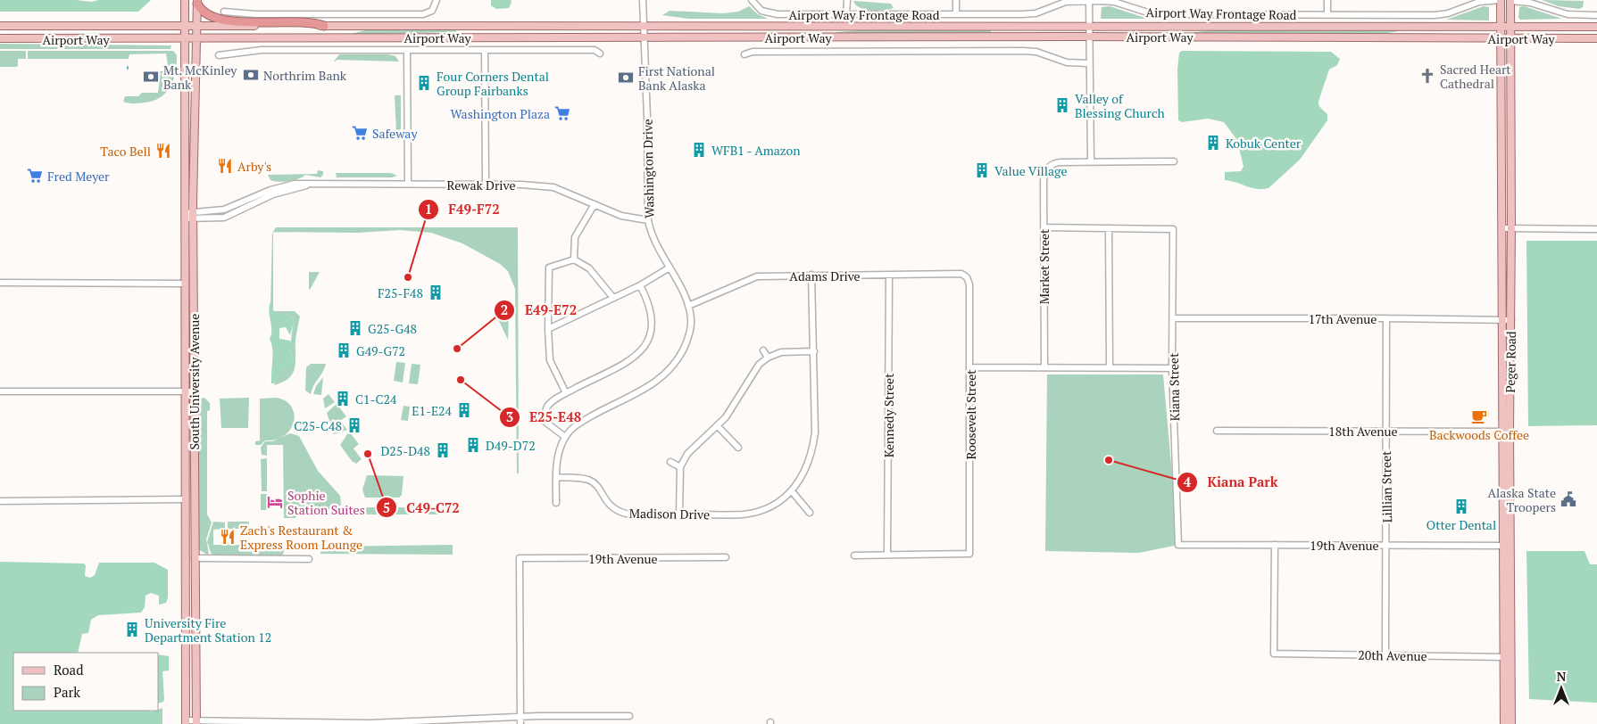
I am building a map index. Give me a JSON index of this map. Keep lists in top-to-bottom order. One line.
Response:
{"streets":{"main road":["Airport Way","Peger Road","South University Avenue"],"street":["Airport Way Frontage Road","Washington Drive","Rewak Drive","Market Street","Adams Drive","17th Avenue","Kiana Street","Roosevelt Street","Kennedy Street","18th Avenue","Lillian Street","Madison Drive","19th Avenue","20th Avenue"]},"crossings":[["Airport Way Frontage Road","Peger Road"],["Airport Way","Washington Drive"],["Airport Way","Peger Road"],["Airport Way","South University Avenue"],["Washington Drive","Rewak Drive"],["Washington Drive","Adams Drive"],["Rewak Drive","South University Avenue"],["Adams Drive","Roosevelt Street"],["Adams Drive","Kennedy Street"],["Adams Drive","Madison Drive"],["17th Avenue","Peger Road"],["17th Avenue","Kiana Street"],["17th Avenue","Lillian Street"],["Peger Road","18th Avenue"],["Peger Road","19th Avenue"],["Peger Road","20th Avenue"],["Kiana Street","19th Avenue"],["Roosevelt Street","Kennedy Street"],["18th Avenue","Lillian Street"],["Lillian Street","19th Avenue"],["Lillian Street","20th Avenue"],["19th Avenue","20th Avenue"]],"places":{"bank":["Northrim Bank","Mt. McKinley Bank","First National Bank Alaska"],"church":["Sacred Heart Cathedral"],"building":["Four Corners Dental Group Fairbanks","Valley of Blessing Church","Kobuk Center","WFB1 - Amazon","Value Village","F25-F48","G25-G48","G49-G72","C1-C24","E1-E24","C25-C48","D49-D72","D25-D48","Otter Dental","University Fire Department Station 12"],"supermarket":["Washington Plaza","Safeway","Fred Meyer"],"restaurant":["Taco Bell","Arby's","Zach's Restaurant & Express Room Lounge"],"other":["F49-F72","E49-E72","E25-E48","C49-C72","Kiana Park"],"cafe":["Backwoods Coffee"],"public building":["Alaska State Troopers"],"hotel":["Sophie Station Suites"]},"legend":["Road","Park"],"north":"top"}
